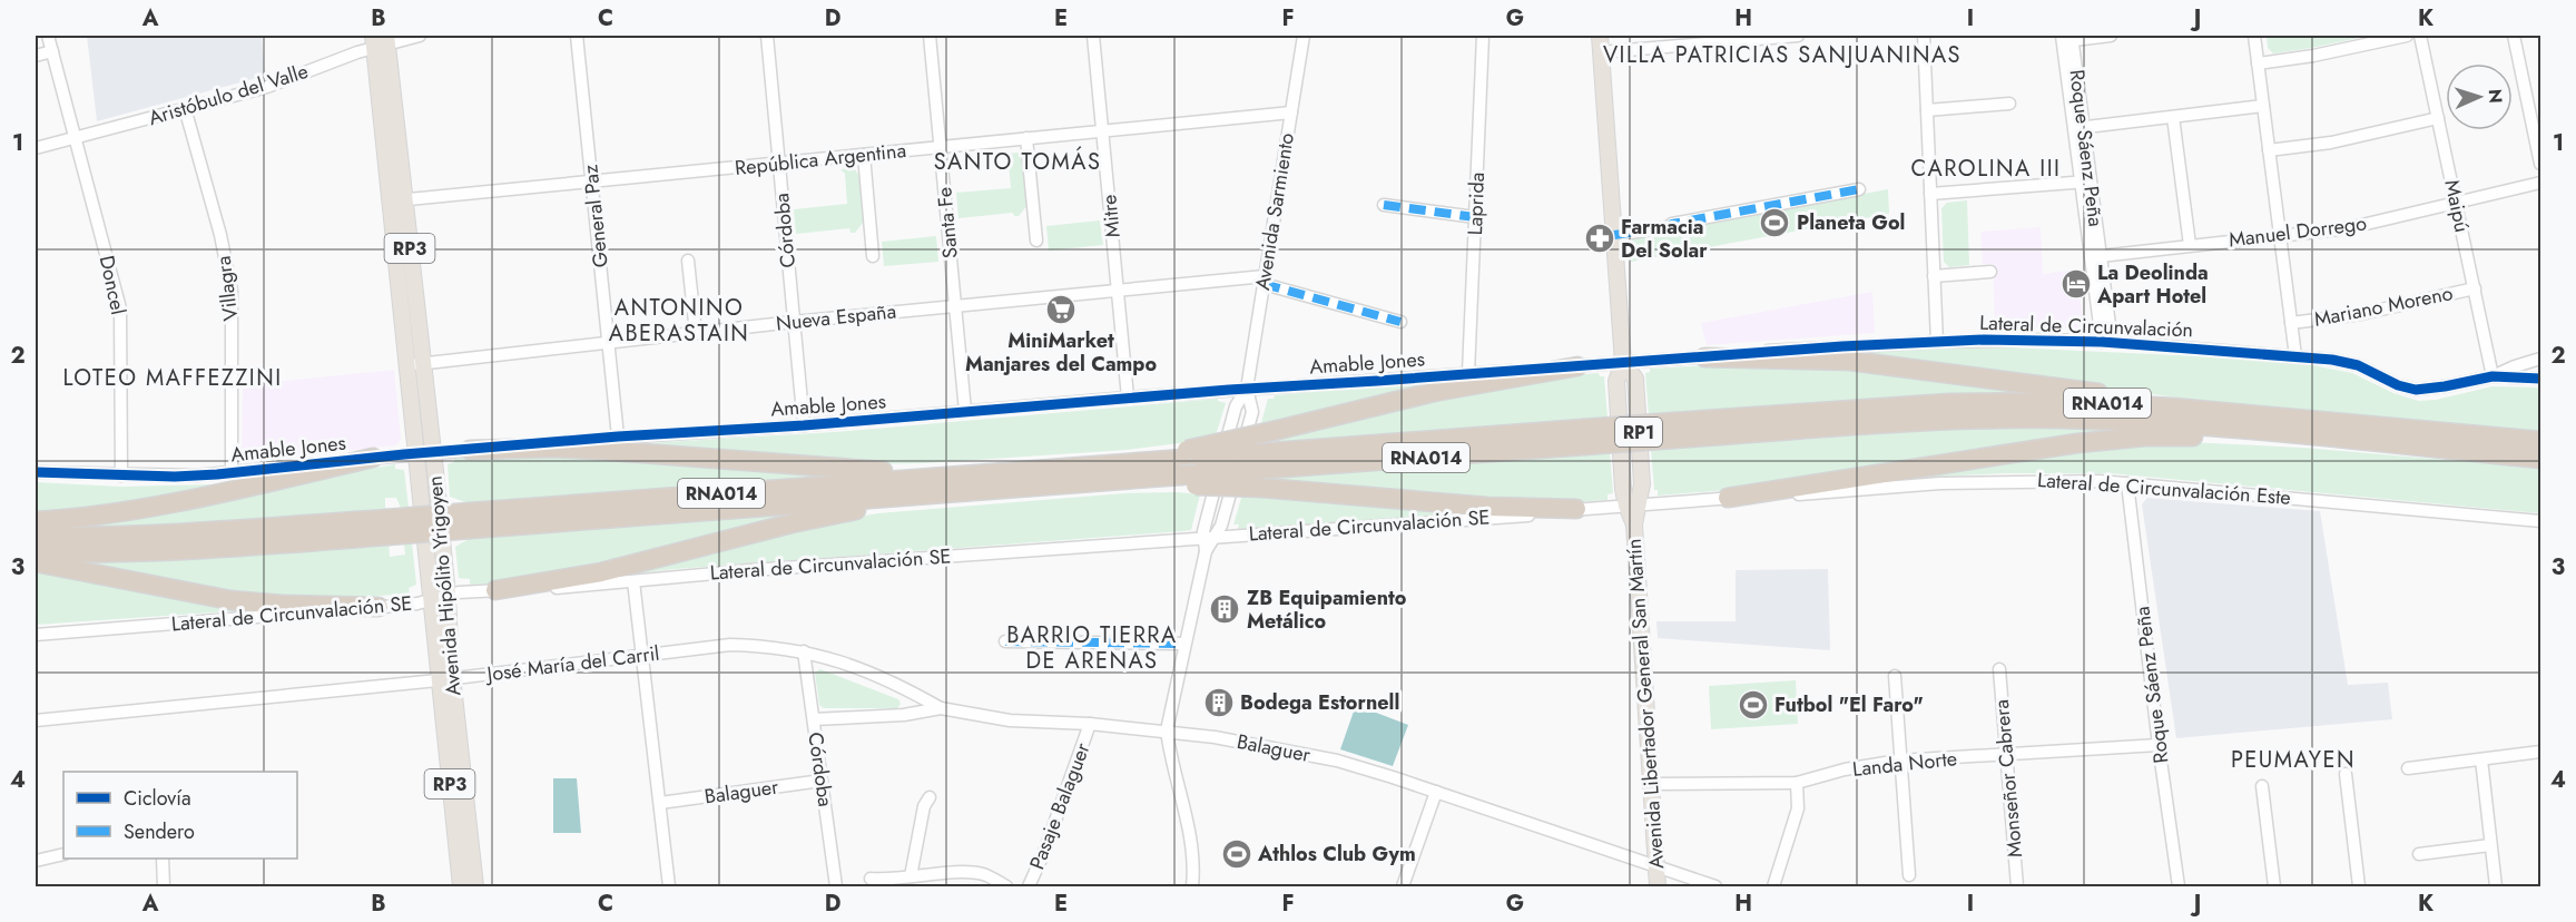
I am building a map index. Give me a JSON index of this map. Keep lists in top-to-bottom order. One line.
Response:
{"streets":{"highway":["RNA014"],"main road":["RP3","RP1","Avenida Hipólito Yrigoyen","Avenida Libertador General San Martín"],"street":["Aristóbulo del Valle","Roque Sáenz Peña","República Argentina","Laprida","Maipú","Avenida Sarmiento","General Paz","Mitre","Santa Fe","Córdoba","Manuel Dorrego","Doncel","Villagra","Mariano Moreno","Nueva España","Lateral de Circunvalación","Amable Jones","Lateral de Circunvalación Este","Lateral de Circunvalación SE","José María del Carril","Balaguer","Landa Norte","Monseñor Cabrera","Pasaje Balaguer"]},"crossings":[["Aristóbulo del Valle","Doncel"],["Aristóbulo del Valle","Villagra"],["Aristóbulo del Valle","Avenida Hipólito Yrigoyen"],["Roque Sáenz Peña","Manuel Dorrego"],["Roque Sáenz Peña","Lateral de Circunvalación"],["Roque Sáenz Peña","Lateral de Circunvalación Este"],["Roque Sáenz Peña","Landa Norte"],["República Argentina","Avenida Sarmiento"],["República Argentina","General Paz"],["República Argentina","Mitre"],["República Argentina","Santa Fe"],["República Argentina","Córdoba"],["República Argentina","Avenida Hipólito Yrigoyen"],["Laprida","Amable Jones"],["Maipú","Manuel Dorrego"],["Maipú","Mariano Moreno"],["Maipú","Lateral de Circunvalación"],["Avenida Sarmiento","Nueva España"],["Avenida Sarmiento","Amable Jones"],["Avenida Sarmiento","Lateral de Circunvalación SE"],["Avenida Sarmiento","Balaguer"],["General Paz","Nueva España"],["General Paz","Amable Jones"],["Mitre","Nueva España"],["Mitre","Amable Jones"],["Santa Fe","Nueva España"],["Santa Fe","Amable Jones"],["Córdoba","Nueva España"],["Córdoba","Amable Jones"],["Córdoba","José María del Carril"],["Córdoba","Balaguer"],["Doncel","Amable Jones"],["Villagra","Amable Jones"],["Nueva España","Avenida Hipólito Yrigoyen"],["Lateral de Circunvalación","Amable Jones"],["Lateral de Circunvalación","Avenida Libertador General San Martín"],["Amable Jones","Avenida Hipólito Yrigoyen"],["Amable Jones","Avenida Libertador General San Martín"],["Lateral de Circunvalación Este","Lateral de Circunvalación SE"],["Lateral de Circunvalación Este","Avenida Libertador General San Martín"],["Lateral de Circunvalación SE","Avenida Hipólito Yrigoyen"],["Lateral de Circunvalación SE","Avenida Libertador General San Martín"],["Avenida Hipólito Yrigoyen","José María del Carril"],["José María del Carril","Balaguer"],["Avenida Libertador General San Martín","Balaguer"],["Avenida Libertador General San Martín","Landa Norte"],["Balaguer","Pasaje Balaguer"],["Landa Norte","Monseñor Cabrera"]],"districts":["VILLA PATRICIAS SANJUANINAS","SANTO TOMÁS","CAROLINA III","ANTONINO ABERASTAIN","LOTEO MAFFEZZINI","BARRIO TIERRA DE ARENAS","PEUMAYEN"],"places":{"sports":["Planeta Gol","Futbol \"El Faro\"","Athlos Club Gym"],"pharmacy":["Farmacia Del Solar"],"hotel":["La Deolinda Apart Hotel"],"supermarket":["MiniMarket Manjares del Campo"],"building":["ZB Equipamiento Metálico","Bodega Estornell"]},"legend":["Ciclovía","Sendero"],"north":"right","grid":{"columns":["A","B","C","D","E","F","G","H","I","J","K"],"rows":["1","2","3","4"]}}
